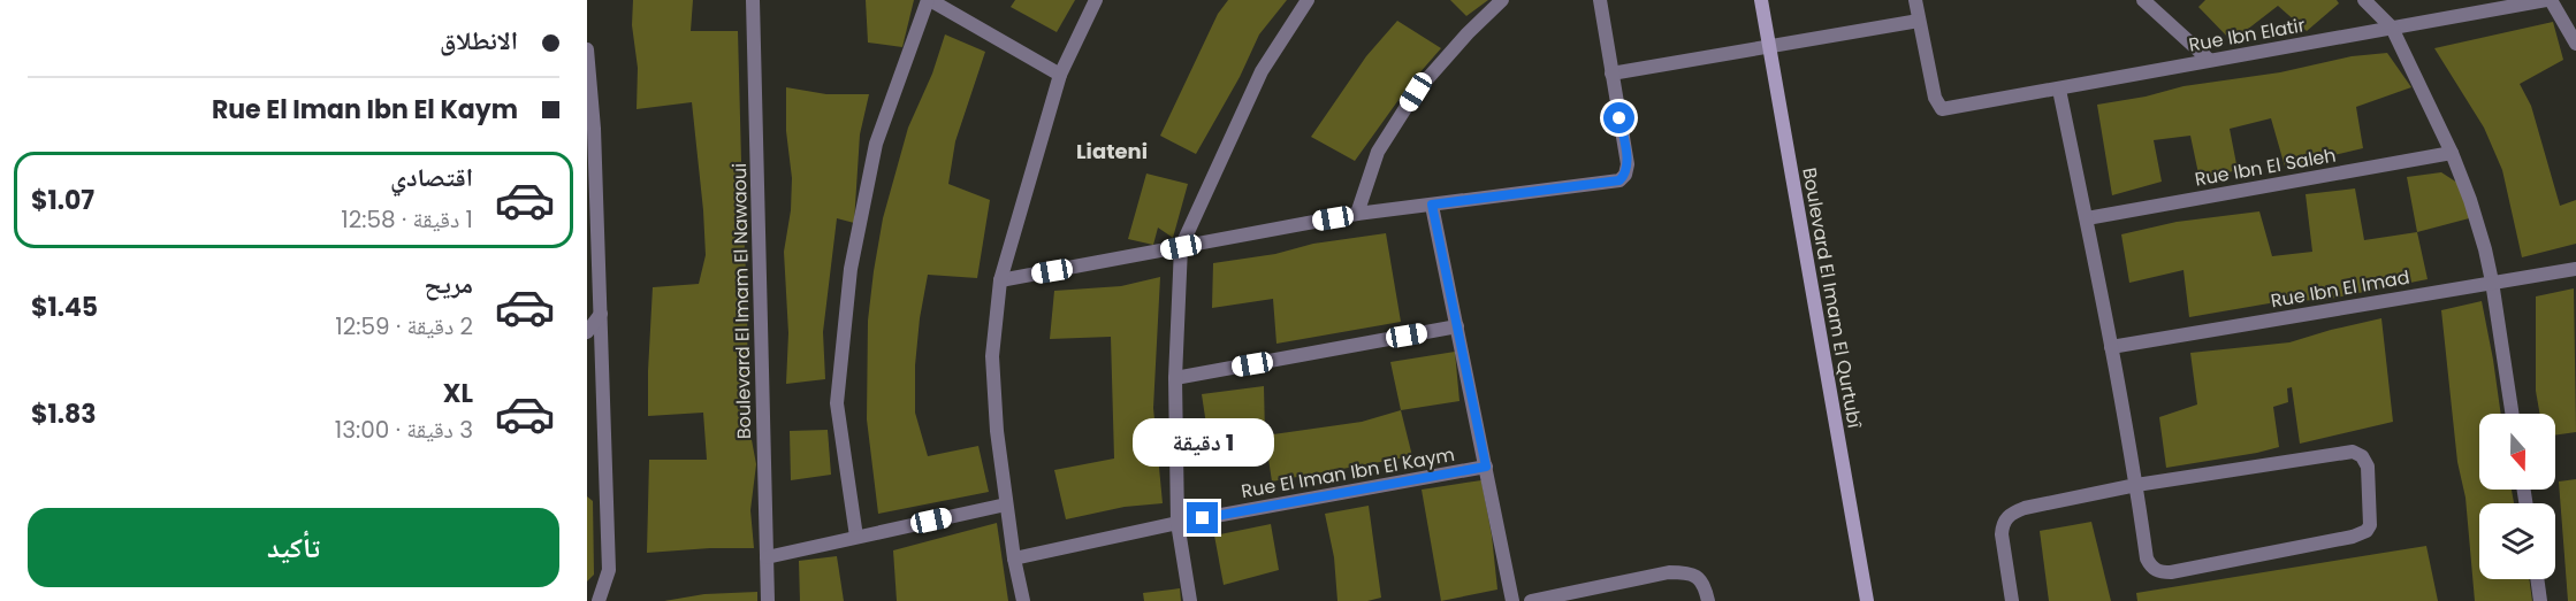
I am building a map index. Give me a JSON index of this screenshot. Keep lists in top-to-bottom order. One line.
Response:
{"streets":{"street":["Rue Ibn Elatir","Rue Ibn El Saleh","Rue Ibn El Imad","Boulevard El Imam El Qurtubî","Boulevard El Imam El Nawaoui","Rue El Iman Ibn El Kaym"]},"districts":["Liateni"],"north":"bottom","page":{"banner":["الانطلاق","Rue El Iman Ibn El Kaym"],"list":[{"name":"اقتصادي","note":"1 دقيقة · 12:58","value":"$1.07"},{"name":"مريح","note":"2 دقيقة · 12:59","value":"$1.45"},{"name":"XL","note":"3 دقيقة · 13:00","value":"$1.83"}],"bubble":"1 دقيقة","buttons":"تأكيد"}}
